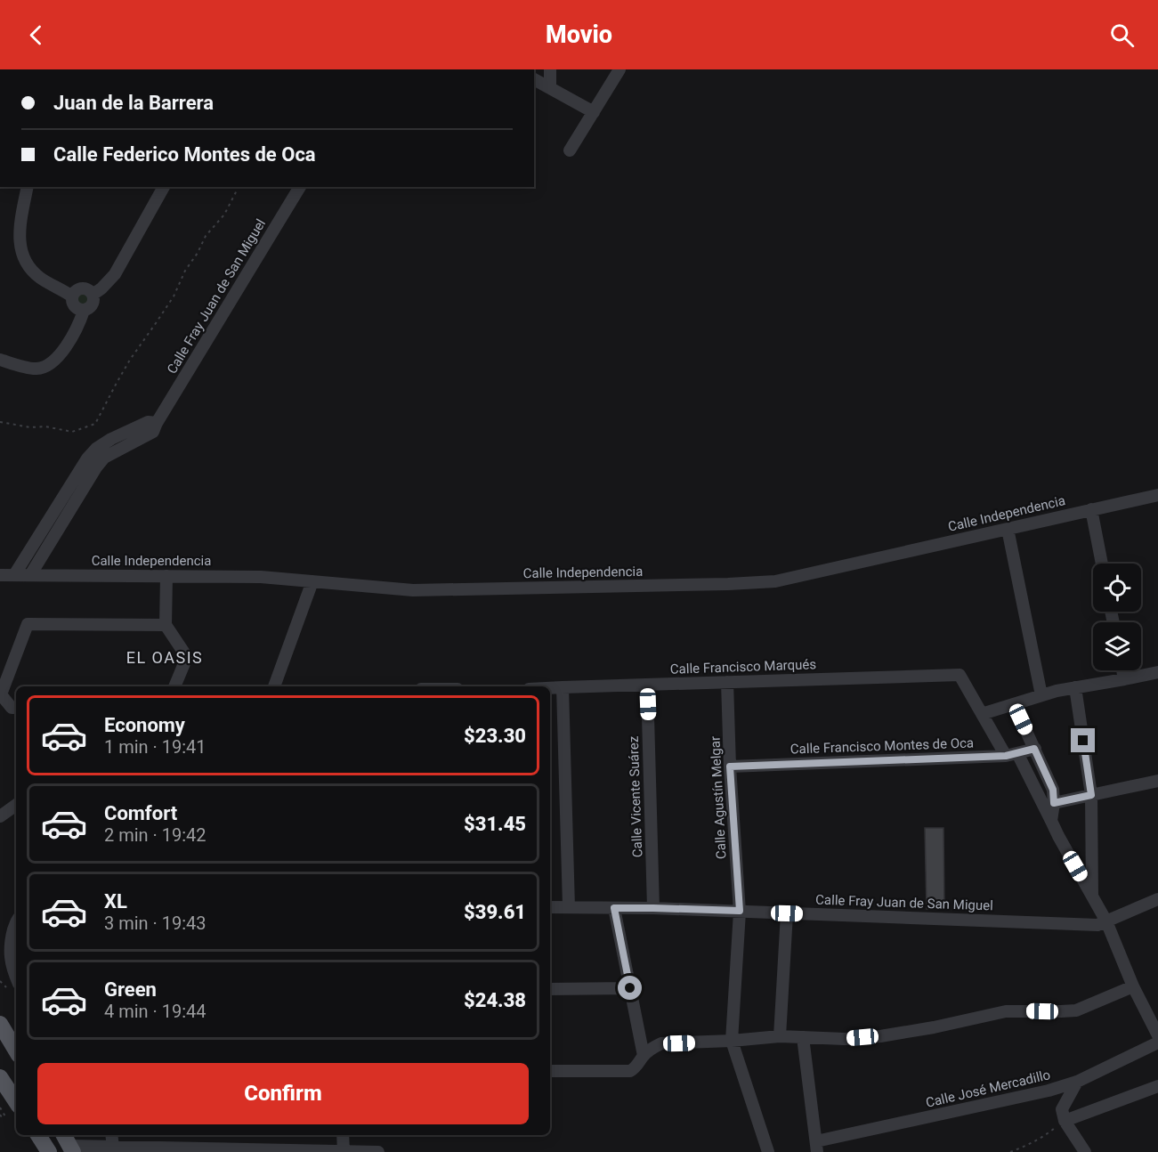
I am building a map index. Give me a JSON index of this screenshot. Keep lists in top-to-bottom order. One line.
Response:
{"streets":{"street":["Calle Fray Juan de San Miguel","Calle Independencia","Calle Francisco Marqués","Calle Francisco Montes de Oca","Calle Vicente Suárez","Calle Agustín Melgar","Calle José Mercadillo"]},"crossings":[["Calle Fray Juan de San Miguel","Calle Independencia"],["Calle Fray Juan de San Miguel","Calle Vicente Suárez"],["Calle Fray Juan de San Miguel","Calle Agustín Melgar"],["Calle Francisco Marqués","Calle Vicente Suárez"],["Calle Francisco Marqués","Calle Agustín Melgar"],["Calle Francisco Montes de Oca","Calle Agustín Melgar"]],"districts":["EL OASIS"],"page":{"header":"Movio","banner":["Juan de la Barrera","Calle Federico Montes de Oca"],"list":[{"name":"Economy","note":"1 min · 19:41","value":"$23.30"},{"name":"Comfort","note":"2 min · 19:42","value":"$31.45"},{"name":"XL","note":"3 min · 19:43","value":"$39.61"},{"name":"Green","note":"4 min · 19:44","value":"$24.38"}],"buttons":"Confirm"}}
